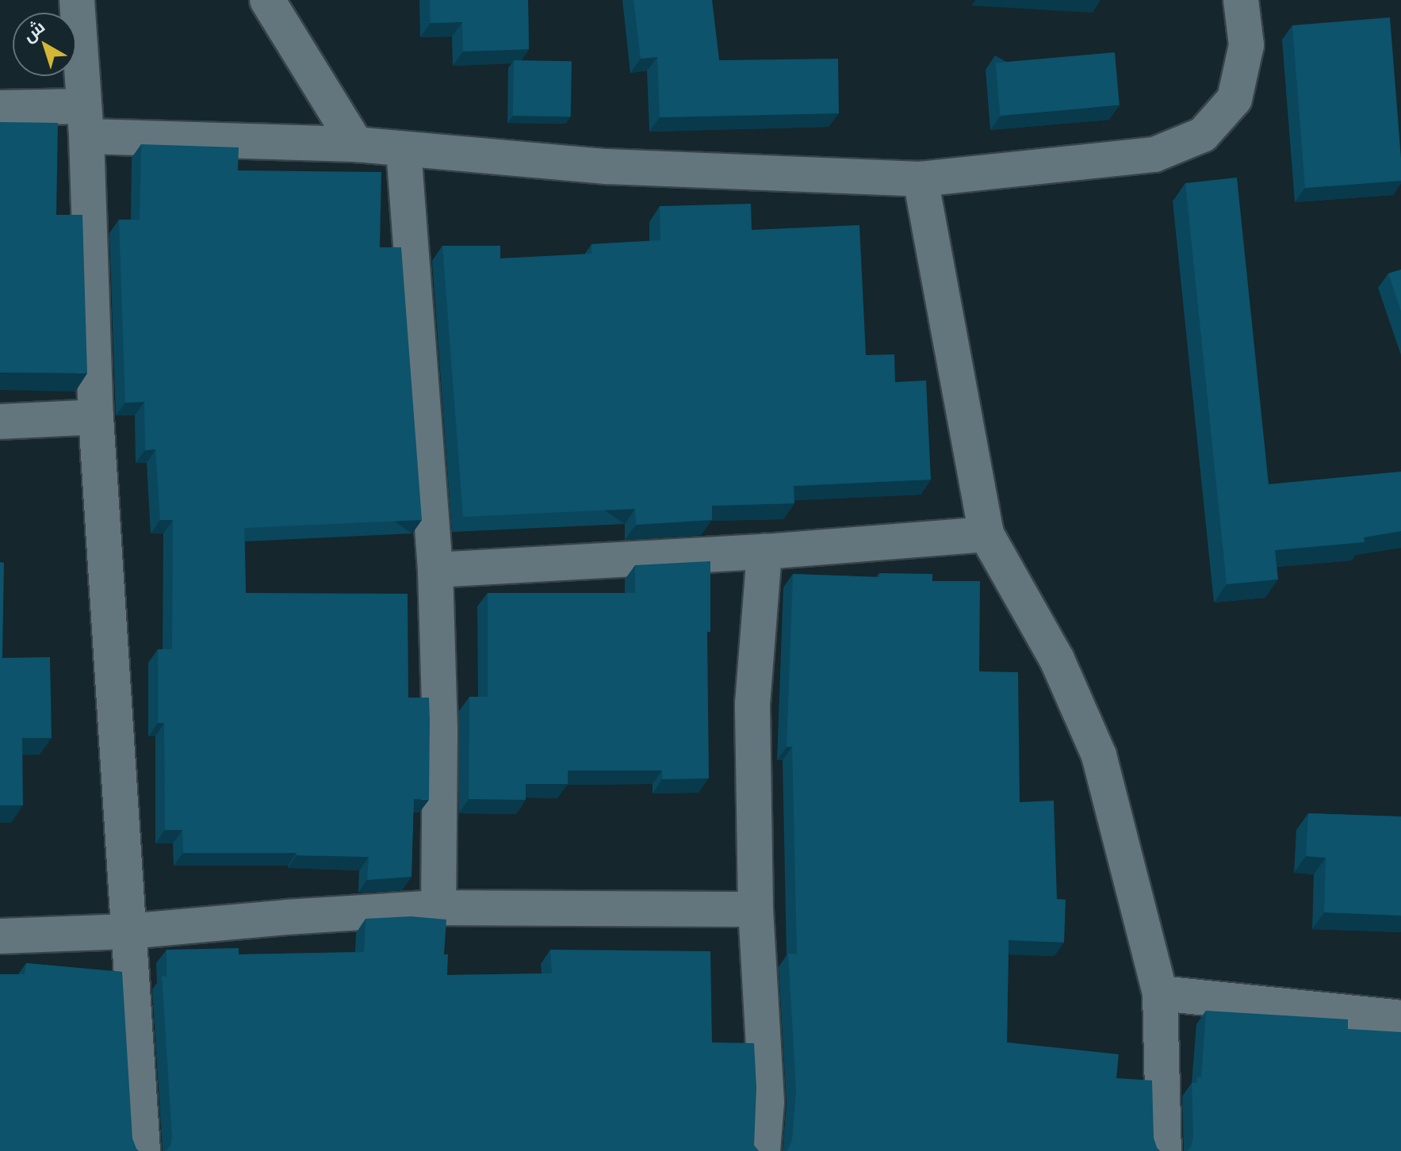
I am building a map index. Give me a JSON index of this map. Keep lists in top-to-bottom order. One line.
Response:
{"north":"top left"}
